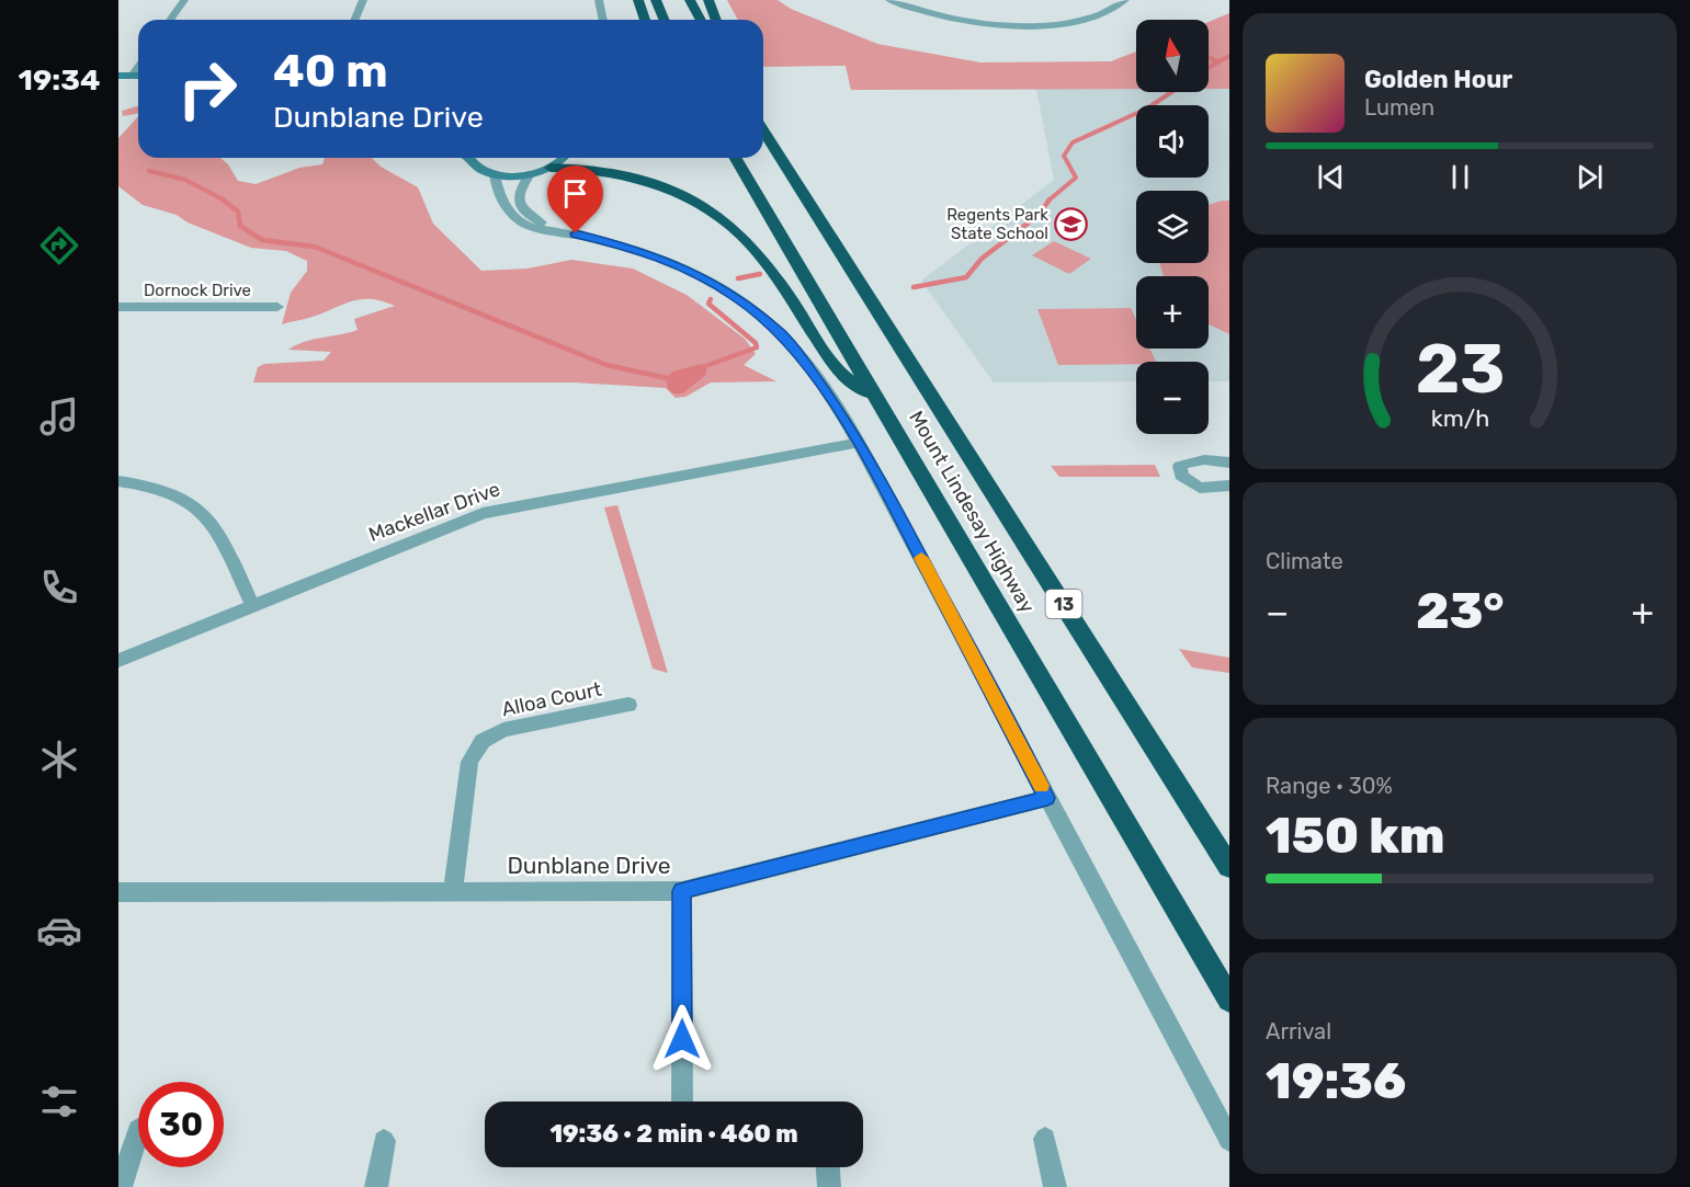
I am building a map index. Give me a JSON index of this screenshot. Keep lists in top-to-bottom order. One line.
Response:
{"streets":{"highway":["Mount Lindesay Highway","13"],"street":["Dornock Drive","Mackellar Drive","Alloa Court","Dunblane Drive"]},"crossings":[["Alloa Court","Dunblane Drive"]],"places":{"school or university":["Regents Park State School"]},"north":"top","page":{"tabs":"19:34","map_buttons":["+","−"],"turn":["40 m","Dunblane Drive"],"song":["Golden Hour","Lumen"],"tile":["Climate",["Range · 30%","150 km"],["Arrival","19:36"]],"heat":["−","23°","+"],"limit":"30","trip":"19:36 · 2 min · 460 m","gauge":["23","km/h"]}}
